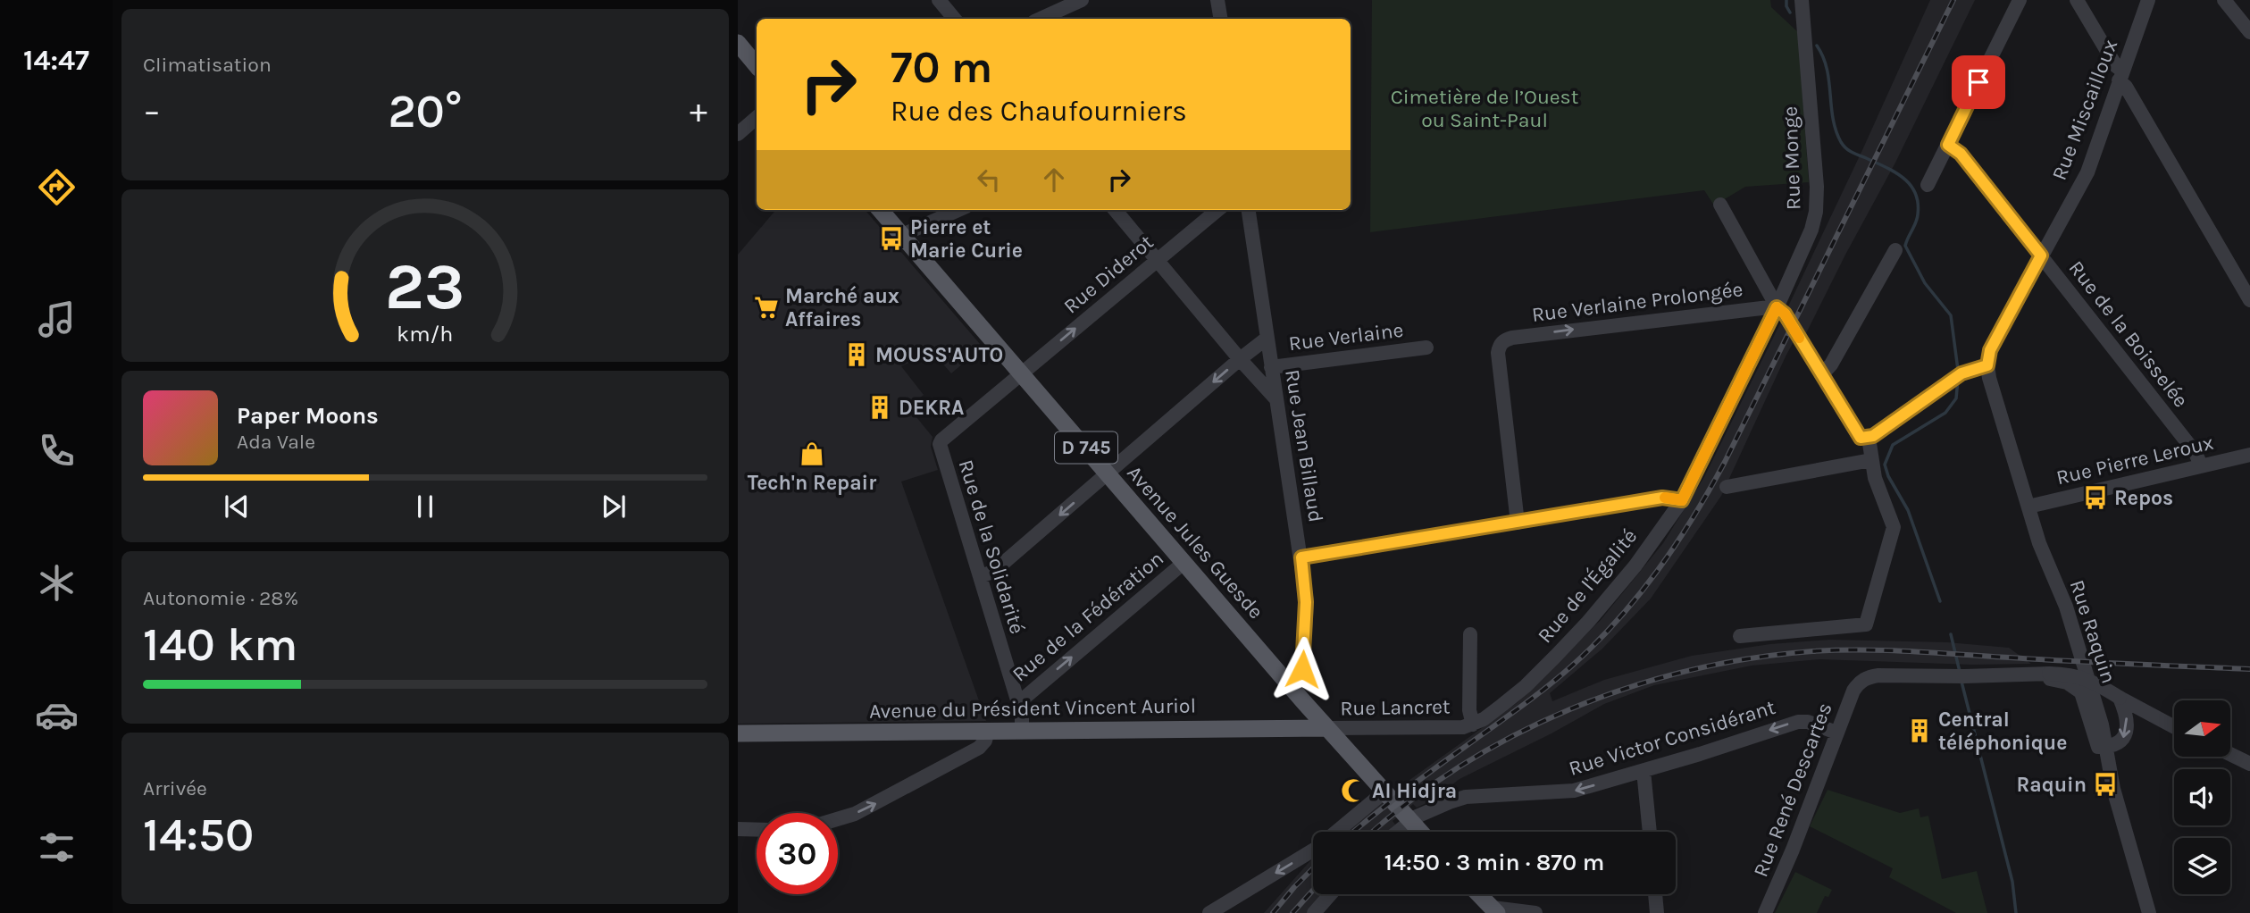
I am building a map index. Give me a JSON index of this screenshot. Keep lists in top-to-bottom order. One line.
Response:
{"streets":{"main road":["D 745","Avenue Jules Guesde","Avenue du Président Vincent Auriol"],"street":["Rue Miscailloux","Rue Monge","Rue Diderot","Rue Verlaine Prolongée","Rue de la Boisselée","Rue Verlaine","Rue Jean Billaud","Rue Pierre Leroux","Rue de la Solidarité","Rue de l'Égalité","Rue de la Fédération","Rue Raquin","Rue Lancret","Rue Victor Considérant","Rue René Descartes"]},"crossings":[["Rue Miscailloux","Rue de la Boisselée"],["Rue Miscailloux","Rue Raquin"],["Rue Monge","Rue Verlaine Prolongée"],["Rue Monge","Rue de l'Égalité"],["Rue Diderot","Avenue Jules Guesde"],["Rue Diderot","Rue de la Solidarité"],["Rue Verlaine Prolongée","Rue de l'Égalité"],["Rue de la Boisselée","Rue Pierre Leroux"],["Rue Verlaine","Rue Jean Billaud"],["Rue Jean Billaud","Avenue Jules Guesde"],["Rue Pierre Leroux","Rue Raquin"],["Avenue Jules Guesde","Rue de la Solidarité"],["Avenue Jules Guesde","Rue de la Fédération"],["Avenue Jules Guesde","Rue Lancret"],["Avenue Jules Guesde","Avenue du Président Vincent Auriol"],["Avenue Jules Guesde","Rue Victor Considérant"],["Rue de la Solidarité","Rue de la Fédération"],["Rue de la Solidarité","Avenue du Président Vincent Auriol"],["Rue de l'Égalité","Rue Lancret"],["Rue Lancret","Avenue du Président Vincent Auriol"],["Rue Victor Considérant","Rue René Descartes"]],"one_way":["Rue Diderot","Rue Victor Considérant"],"parks":["Cimetière de l’Ouest ou Saint-Paul"],"places":{"bus stop":["Pierre et Marie Curie","Repos","Raquin"],"supermarket":["Marché aux Affaires"],"building":["MOUSS'AUTO","DEKRA","Central téléphonique"],"shop":["Tech'n Repair"],"mosque":["Al Hidjra"]},"north":"right","page":{"tabs":"14:47","tile":["Climatisation",["Autonomie · 28%","140 km"],["Arrivée","14:50"]],"turn":["70 m","Rue des Chaufourniers"],"heat":["−","20°","+"],"song":["Paper Moons","Ada Vale"],"limit":"30","trip":"14:50 · 3 min · 870 m","gauge":["23","km/h"]}}
